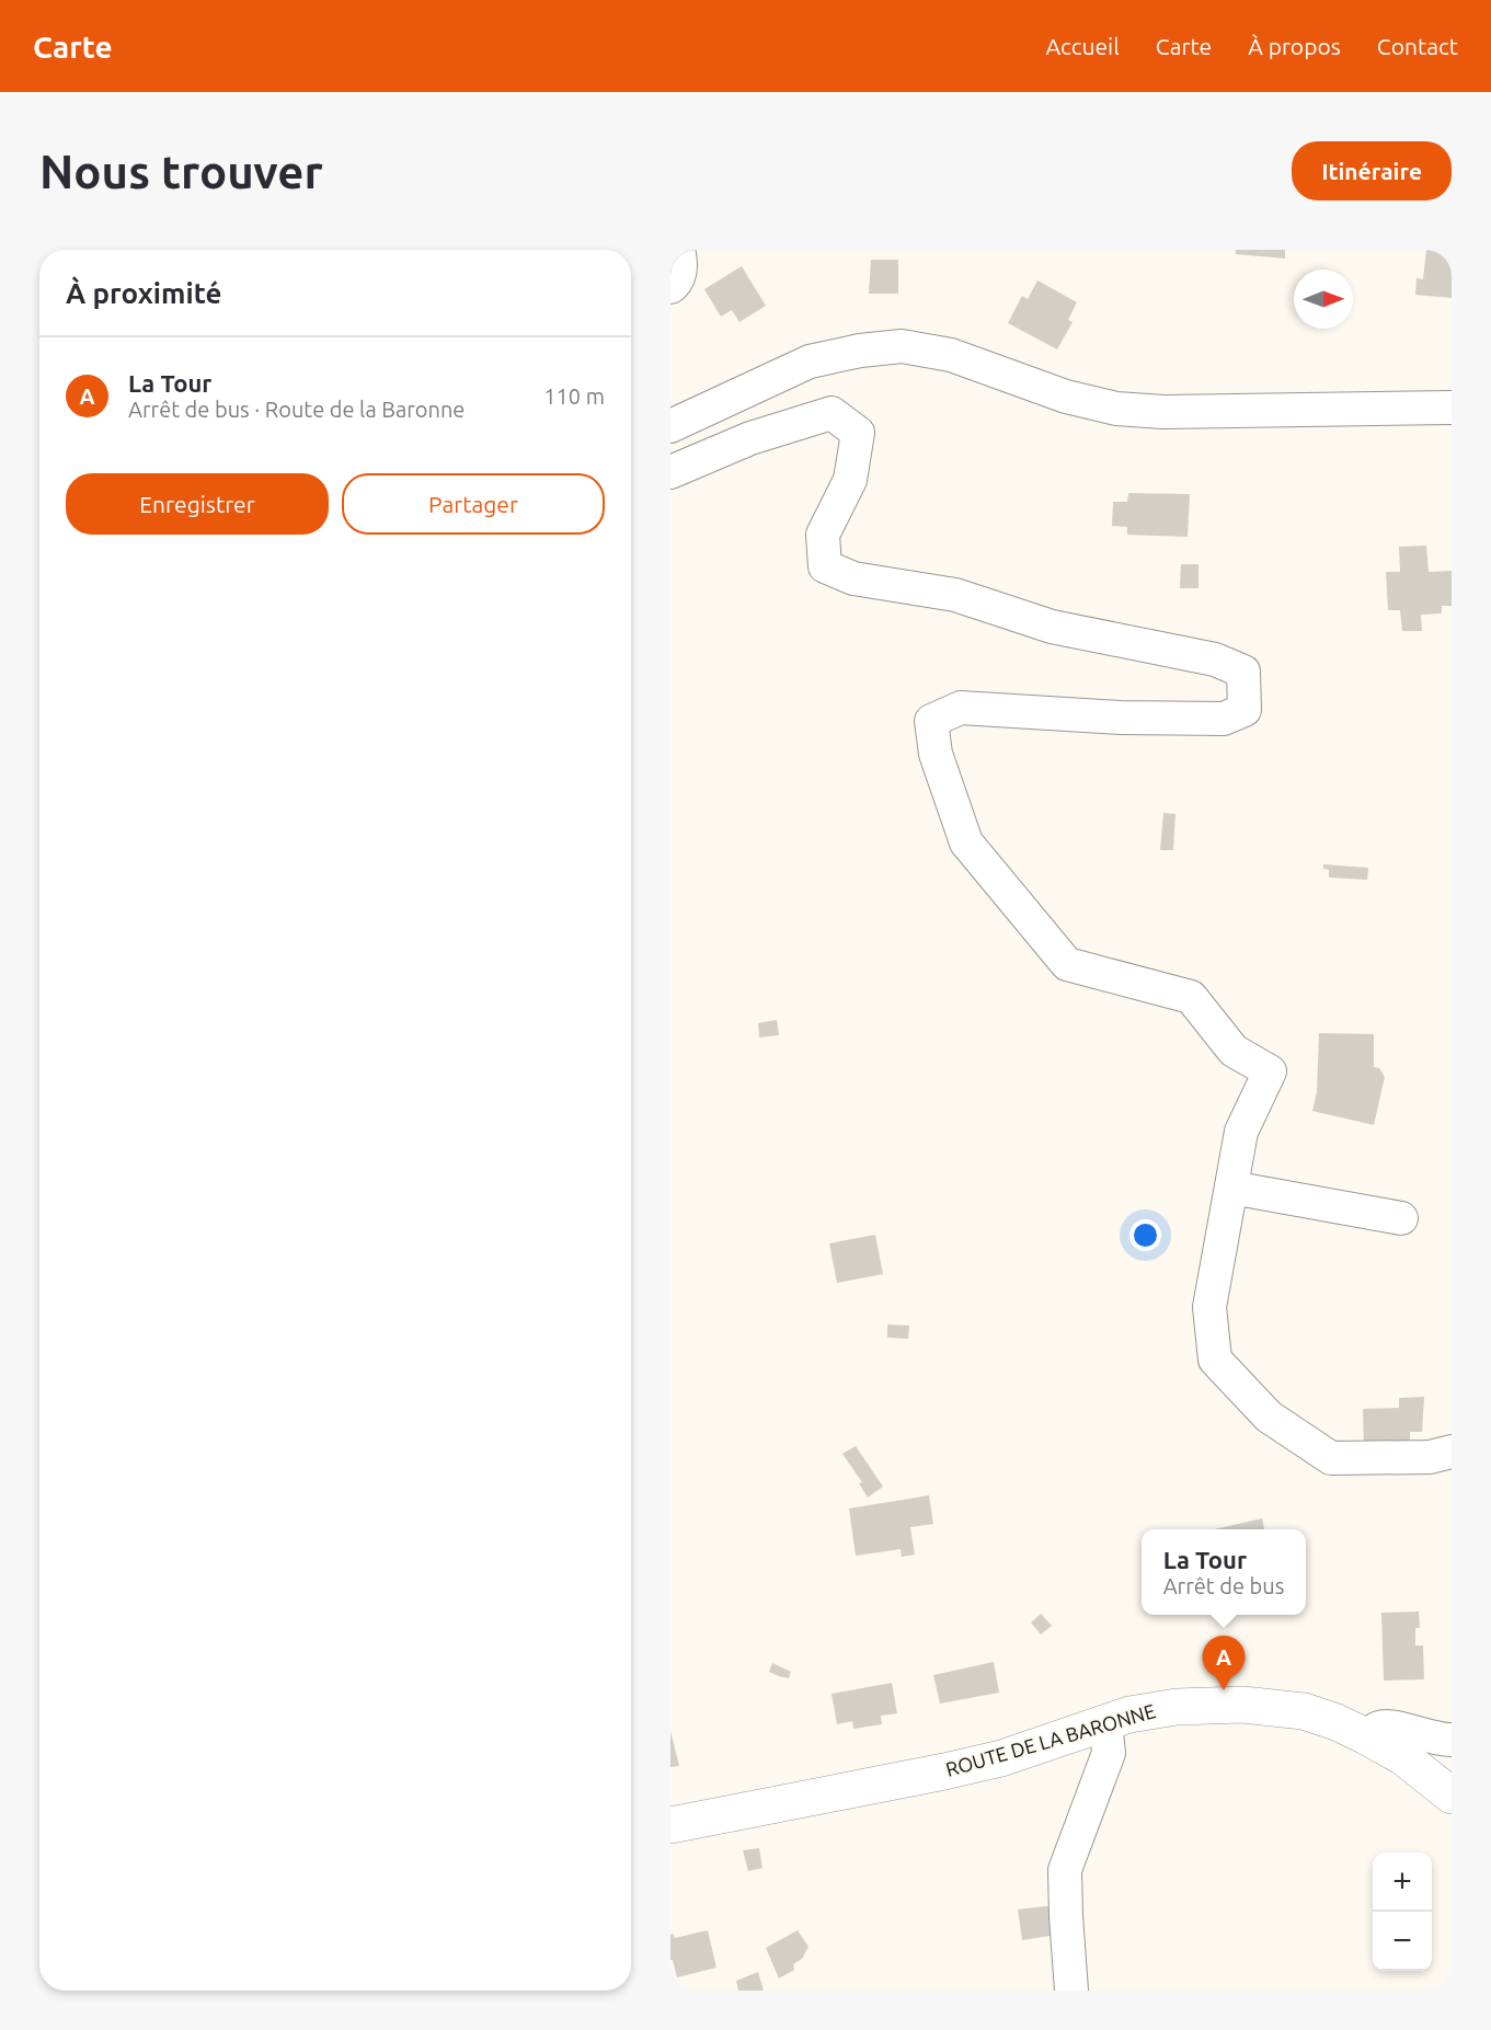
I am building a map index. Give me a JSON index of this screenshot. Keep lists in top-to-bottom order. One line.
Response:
{"streets":{"main road":["ROUTE DE LA BARONNE"]},"north":"right","page":{"header":"Carte","nav":["Accueil","Carte","À propos","Contact"],"buttons":["Itinéraire",["Enregistrer","Partager"]],"title":"Nous trouver","heading":"À proximité","list":[{"mark":"A","name":"La Tour","note":"Arrêt de bus · Route de la Baronne","value":"110 m"}],"popup":["La Tour","Arrêt de bus"],"pins":"A","map_buttons":["+","−"]}}
